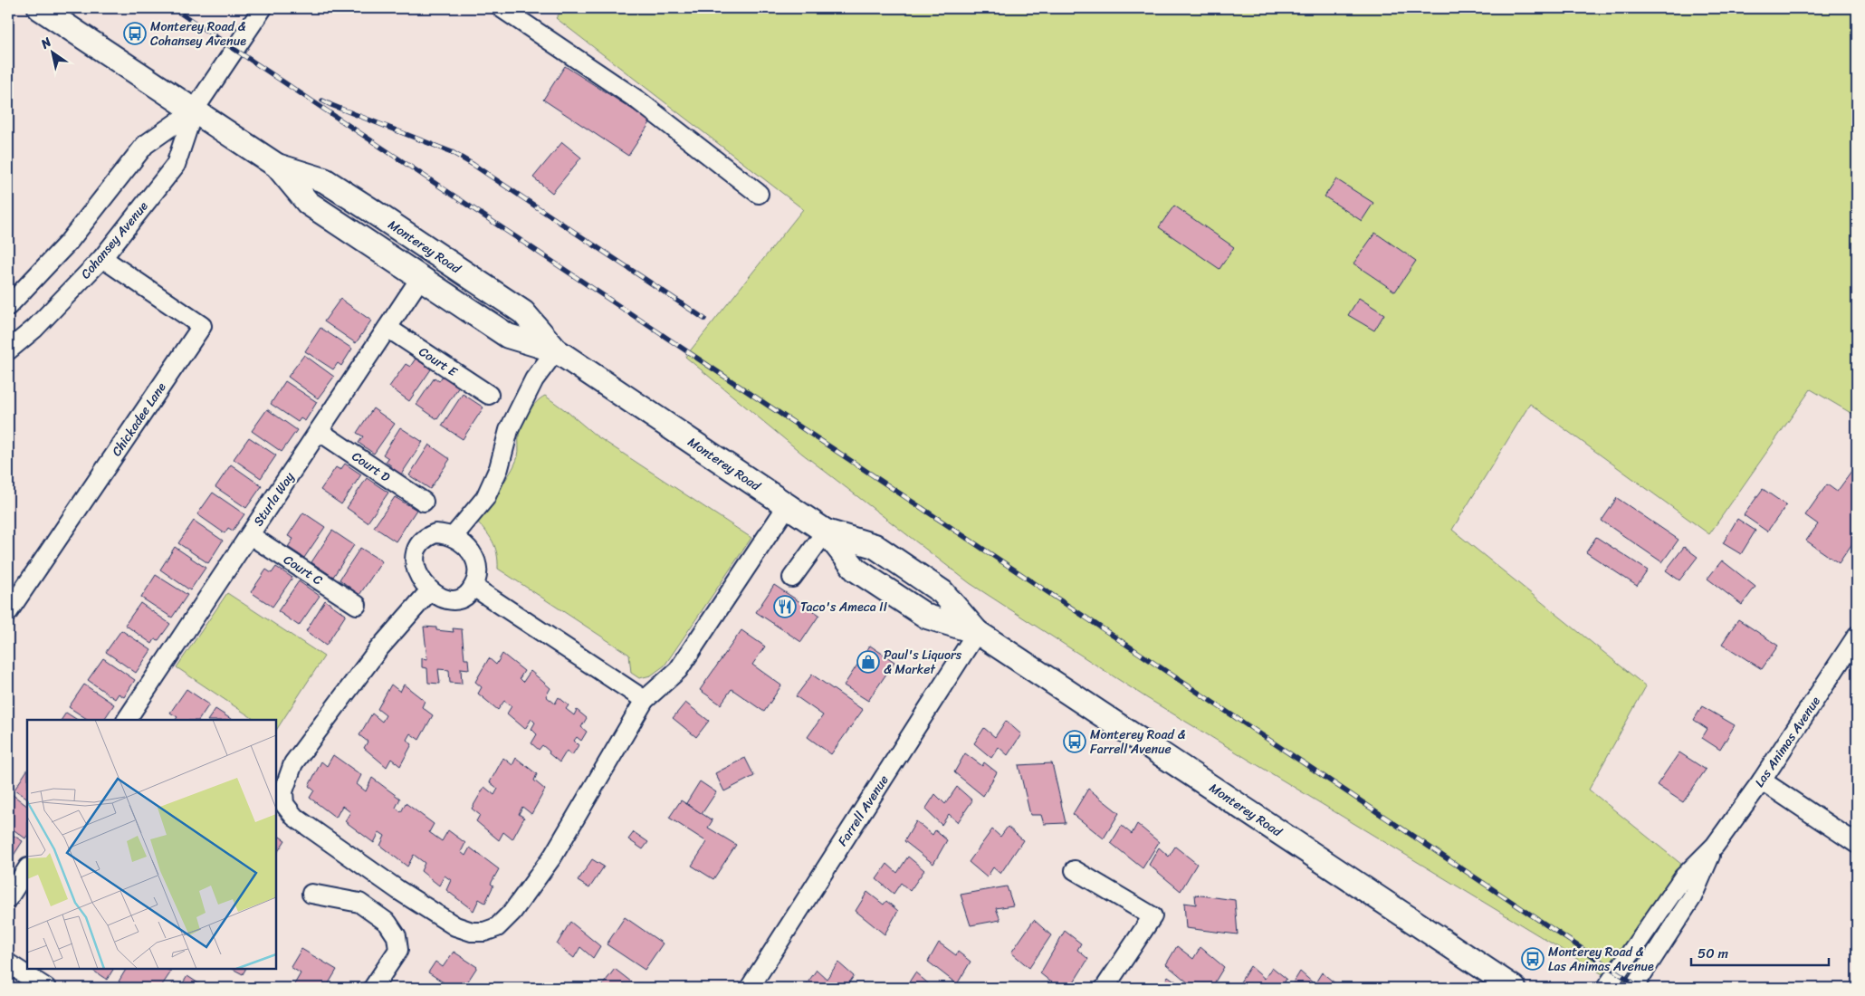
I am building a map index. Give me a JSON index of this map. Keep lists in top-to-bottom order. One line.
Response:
{"streets":{"main road":["Monterey Road"],"street":["Cohansey Avenue","Court E","Chickadee Lane","Court D","Sturla Way","Court C","Las Animas Avenue","Farrell Avenue"]},"crossings":[["Cohansey Avenue","Monterey Road"],["Cohansey Avenue","Chickadee Lane"],["Monterey Road","Sturla Way"],["Monterey Road","Farrell Avenue"],["Court E","Sturla Way"],["Court D","Sturla Way"],["Sturla Way","Court C"]],"places":{"bus stop":["Monterey Road & Cohansey Avenue","Monterey Road & Farrell Avenue","Monterey Road & Las Animas Avenue"],"restaurant":["Taco's Ameca II"],"shop":["Paul's Liquors & Market"]},"scale_bar":"50 m","north":"top left"}
